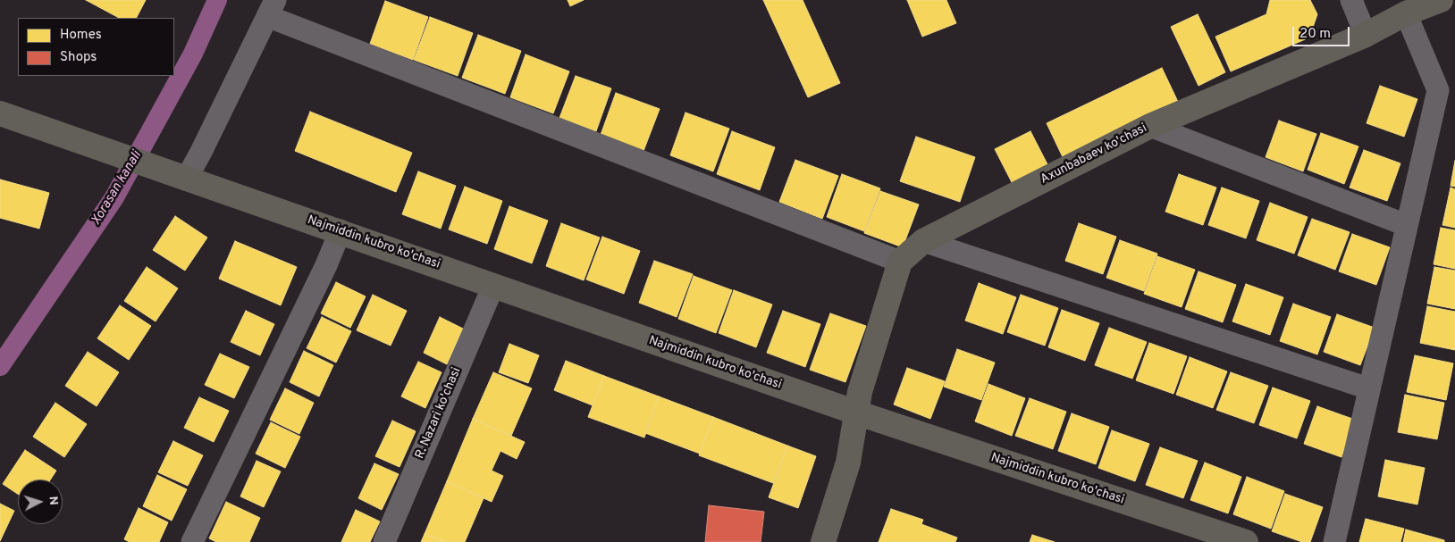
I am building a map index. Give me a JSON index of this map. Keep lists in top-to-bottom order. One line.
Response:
{"streets":{"main road":["Axunbabaev ko'chasi","Najmiddin kubro ko'chasi"],"street":["R. Nazari ko'chasi"]},"crossings":[["Najmiddin kubro ko'chasi","R. Nazari ko'chasi"]],"water":["Xorasan kanali"],"legend":["Homes","Shops"],"scale_bar":"20 m","north":"right"}
